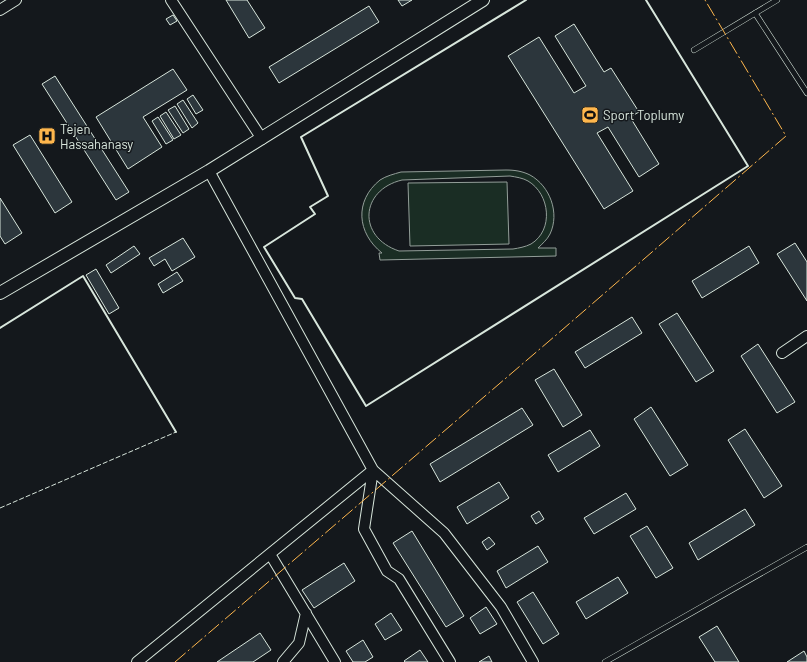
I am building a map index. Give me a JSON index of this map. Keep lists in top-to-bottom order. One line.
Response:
{"places":{"sports":["Sport Toplumy"],"hospital":["Tejen Hassahanasy"]}}
